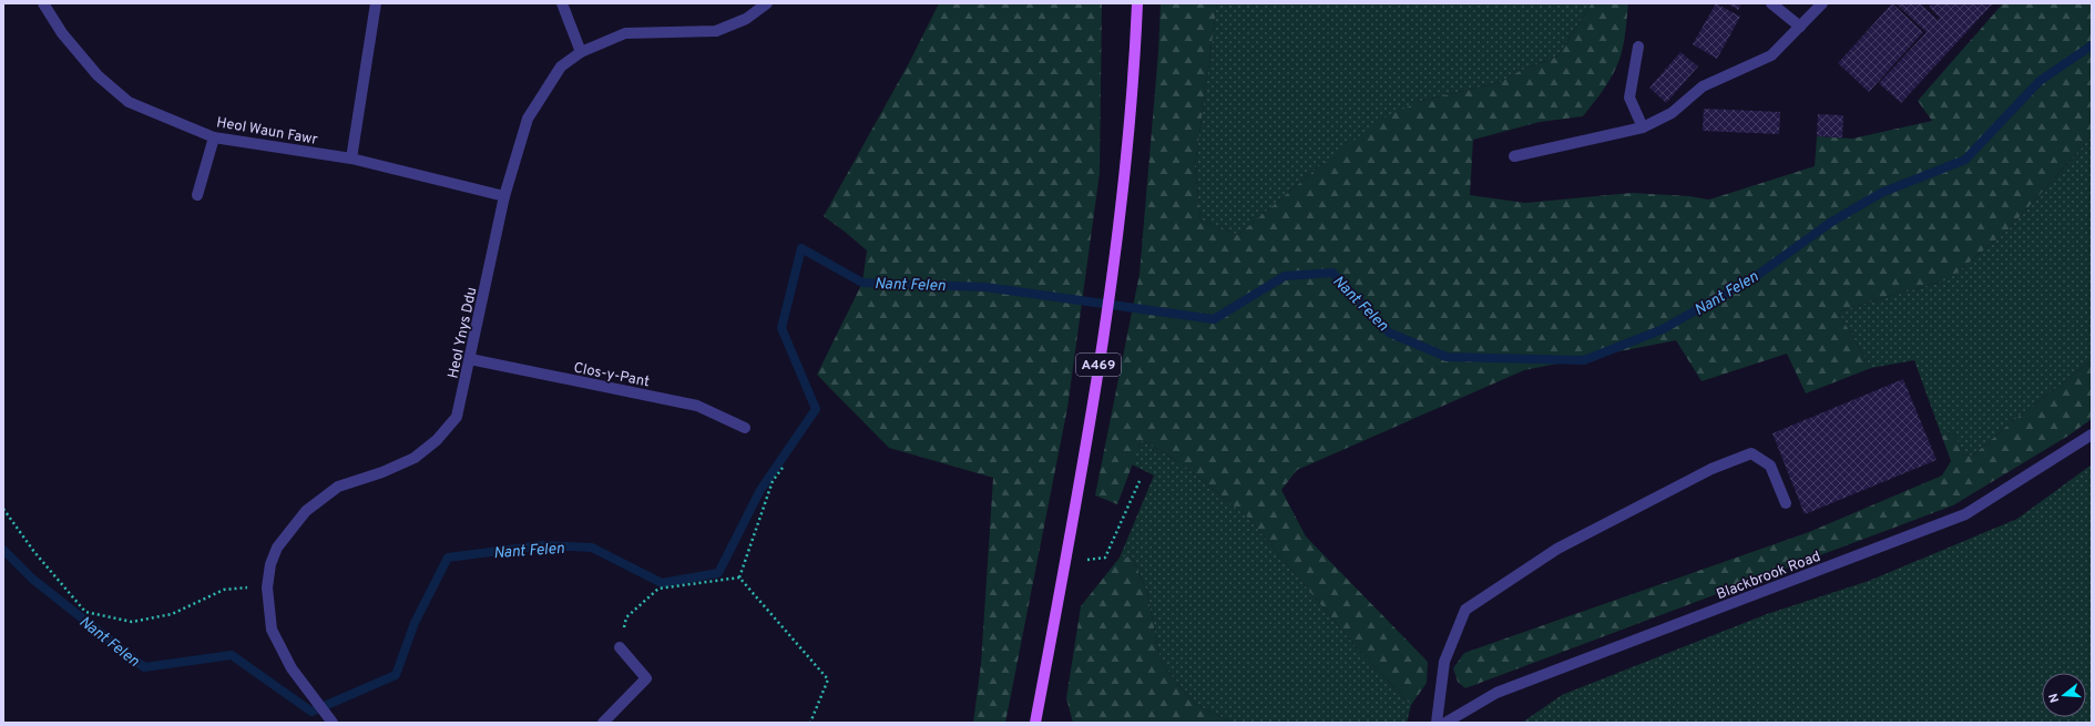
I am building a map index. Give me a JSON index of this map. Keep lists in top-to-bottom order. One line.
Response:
{"streets":{"main road":["A469"],"street":["Heol Waun Fawr","Heol Ynys Ddu","Clos-y-Pant","Blackbrook Road"]},"crossings":[["Heol Waun Fawr","Heol Ynys Ddu"],["Heol Ynys Ddu","Clos-y-Pant"]],"water":["Nant Felen"],"north":"left"}
